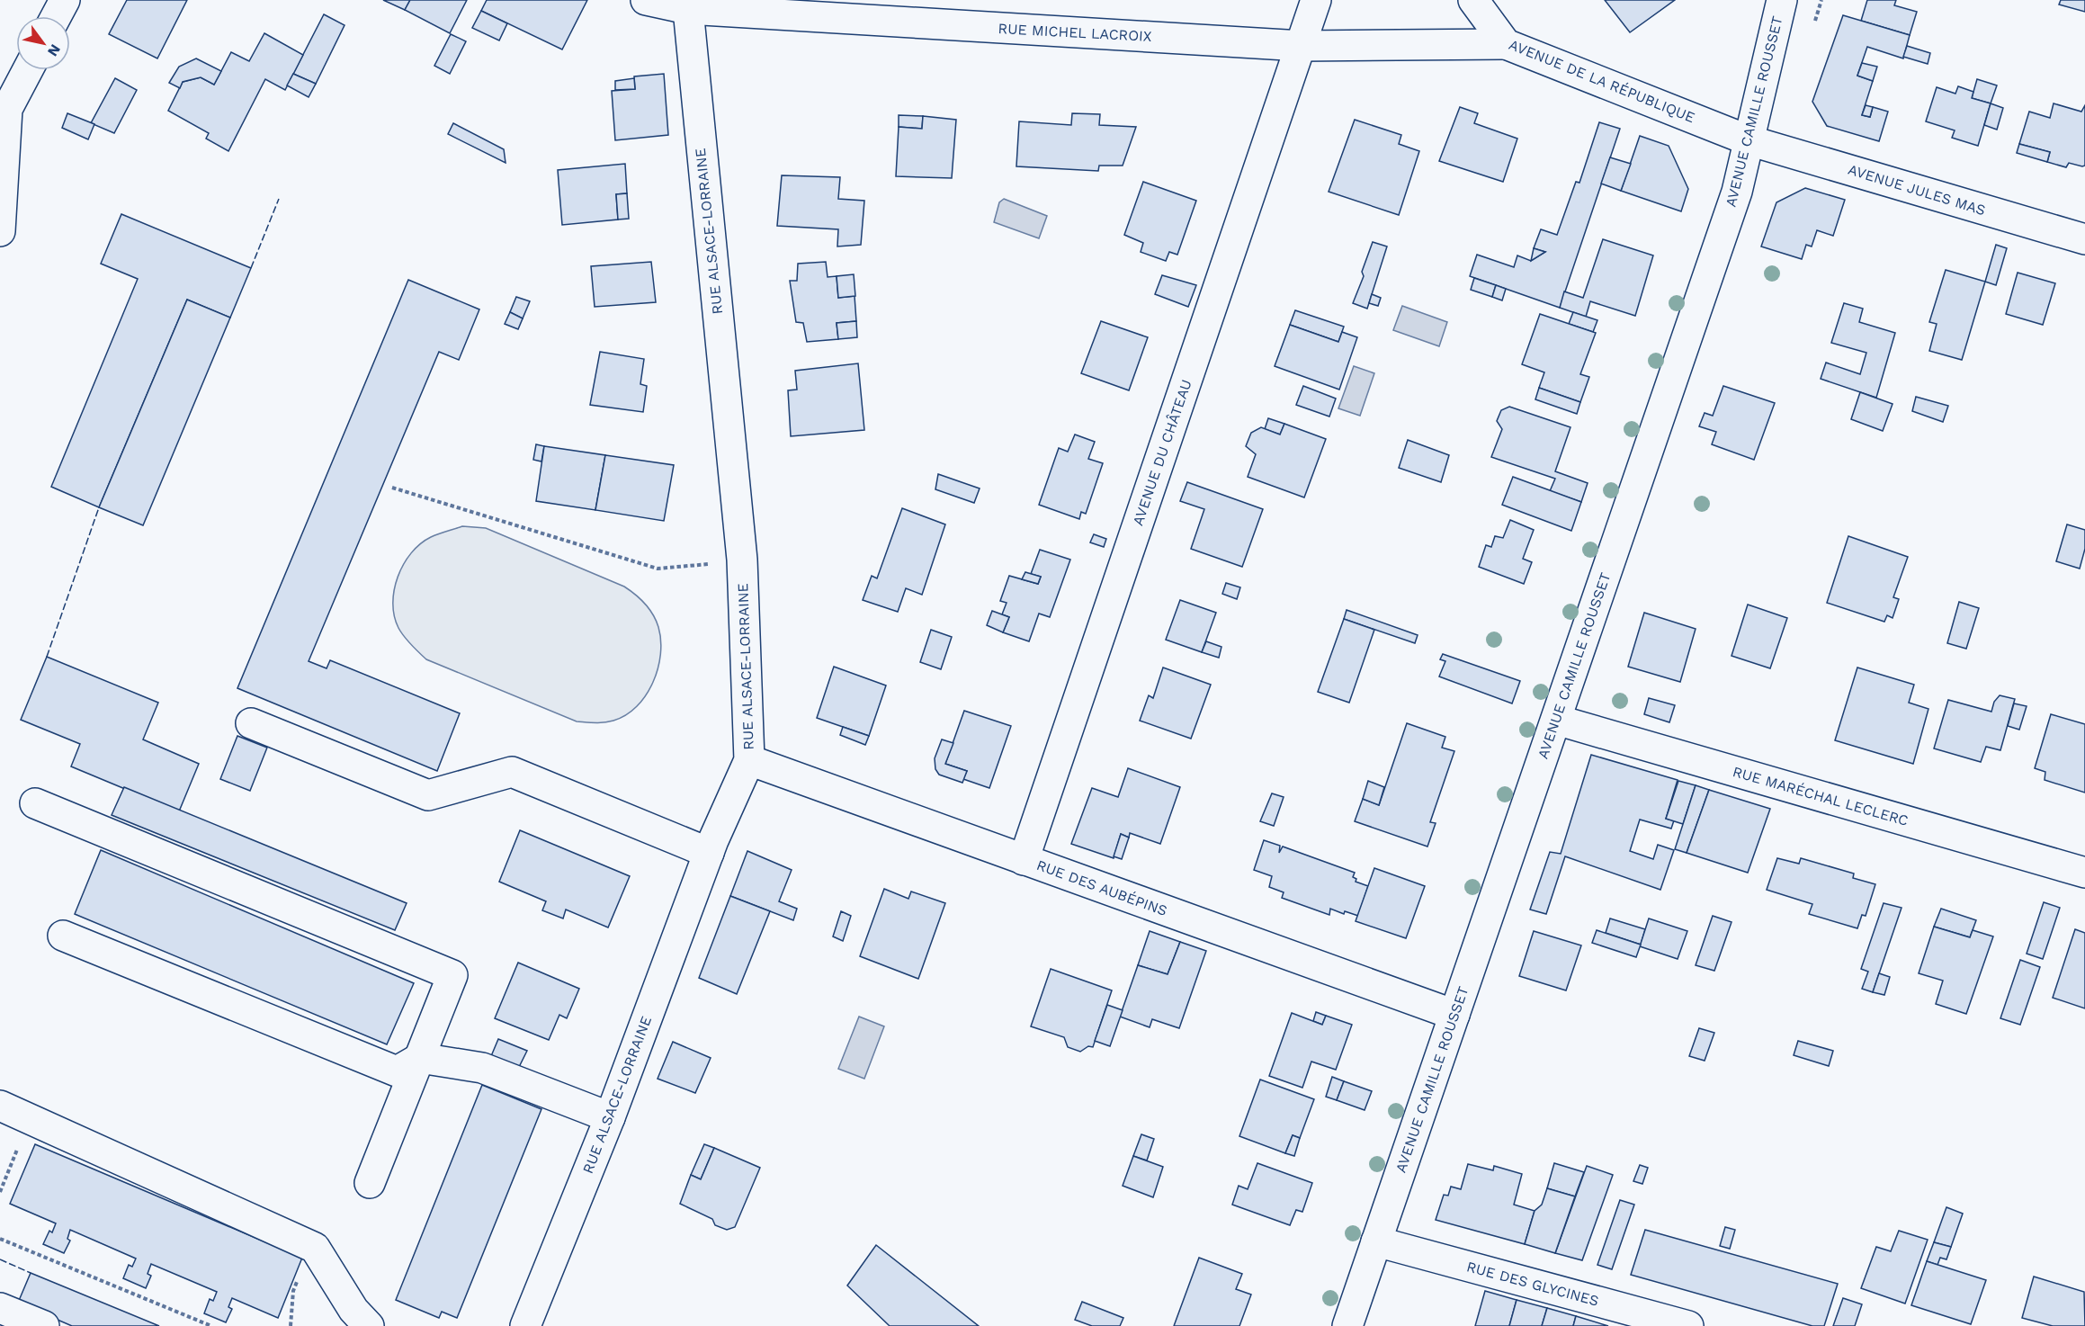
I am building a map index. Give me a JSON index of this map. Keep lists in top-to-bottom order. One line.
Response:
{"streets":{"street":["RUE MICHEL LACROIX","AVENUE DE LA RÉPUBLIQUE","AVENUE CAMILLE ROUSSET","AVENUE JULES MAS","RUE ALSACE-LORRAINE","AVENUE DU CHÂTEAU","RUE MARÉCHAL LECLERC","RUE DES AUBÉPINS","RUE DES GLYCINES"]},"crossings":[["RUE MICHEL LACROIX","AVENUE DE LA RÉPUBLIQUE"],["RUE MICHEL LACROIX","RUE ALSACE-LORRAINE"],["RUE MICHEL LACROIX","AVENUE DU CHÂTEAU"],["AVENUE DE LA RÉPUBLIQUE","AVENUE CAMILLE ROUSSET"],["AVENUE DE LA RÉPUBLIQUE","AVENUE JULES MAS"],["AVENUE CAMILLE ROUSSET","AVENUE JULES MAS"],["AVENUE CAMILLE ROUSSET","RUE MARÉCHAL LECLERC"],["AVENUE CAMILLE ROUSSET","RUE DES AUBÉPINS"],["AVENUE CAMILLE ROUSSET","RUE DES GLYCINES"],["RUE ALSACE-LORRAINE","RUE DES AUBÉPINS"],["AVENUE DU CHÂTEAU","RUE DES AUBÉPINS"]],"north":"bottom right"}
